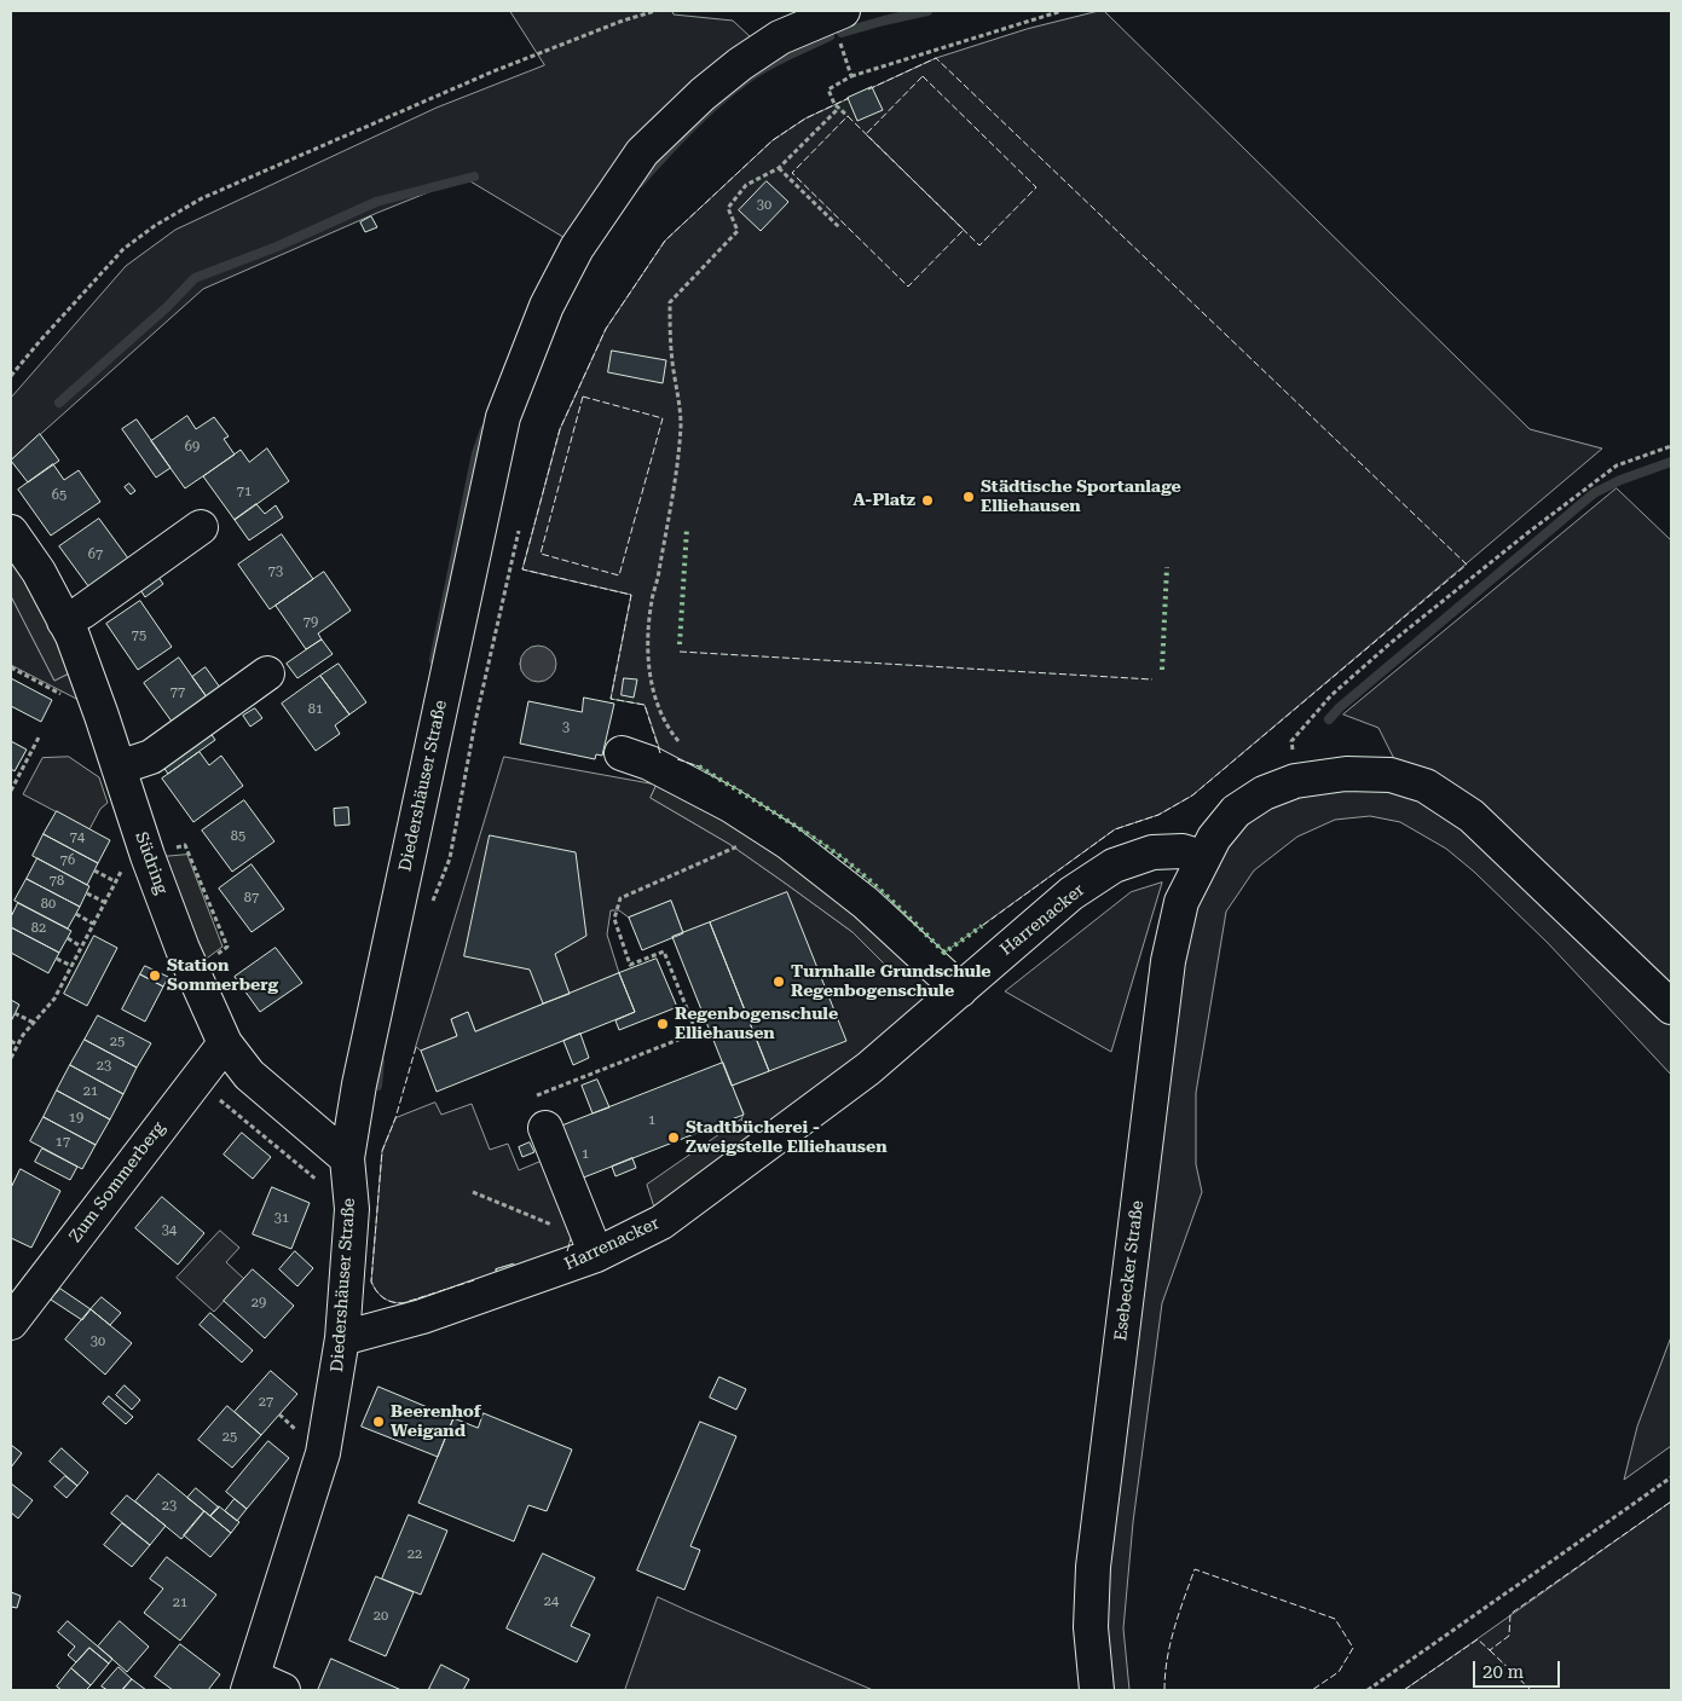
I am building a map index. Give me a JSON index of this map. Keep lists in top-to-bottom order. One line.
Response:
{"streets":{"street":["Diedershäuser Straße","Südring","Harrenacker","Zum Sommerberg","Esebecker Straße"]},"crossings":[["Diedershäuser Straße","Südring"],["Diedershäuser Straße","Harrenacker"],["Südring","Zum Sommerberg"],["Harrenacker","Esebecker Straße"]],"places":["Städtische Sportanlage Elliehausen","A-Platz","Station Sommerberg","Turnhalle Grundschule Regenbogenschule","Regenbogenschule Elliehausen","Stadtbücherei - Zweigstelle Elliehausen","Beerenhof Weigand"],"house_numbers":["30","69","71","65","67","73","79","75","77","81","3","85","74","76","78","87","80","82","25","23","21","19","1","17","1","31","34","29","30","27","25","23","22","24","21","20"],"scale_bar":"20 m"}
